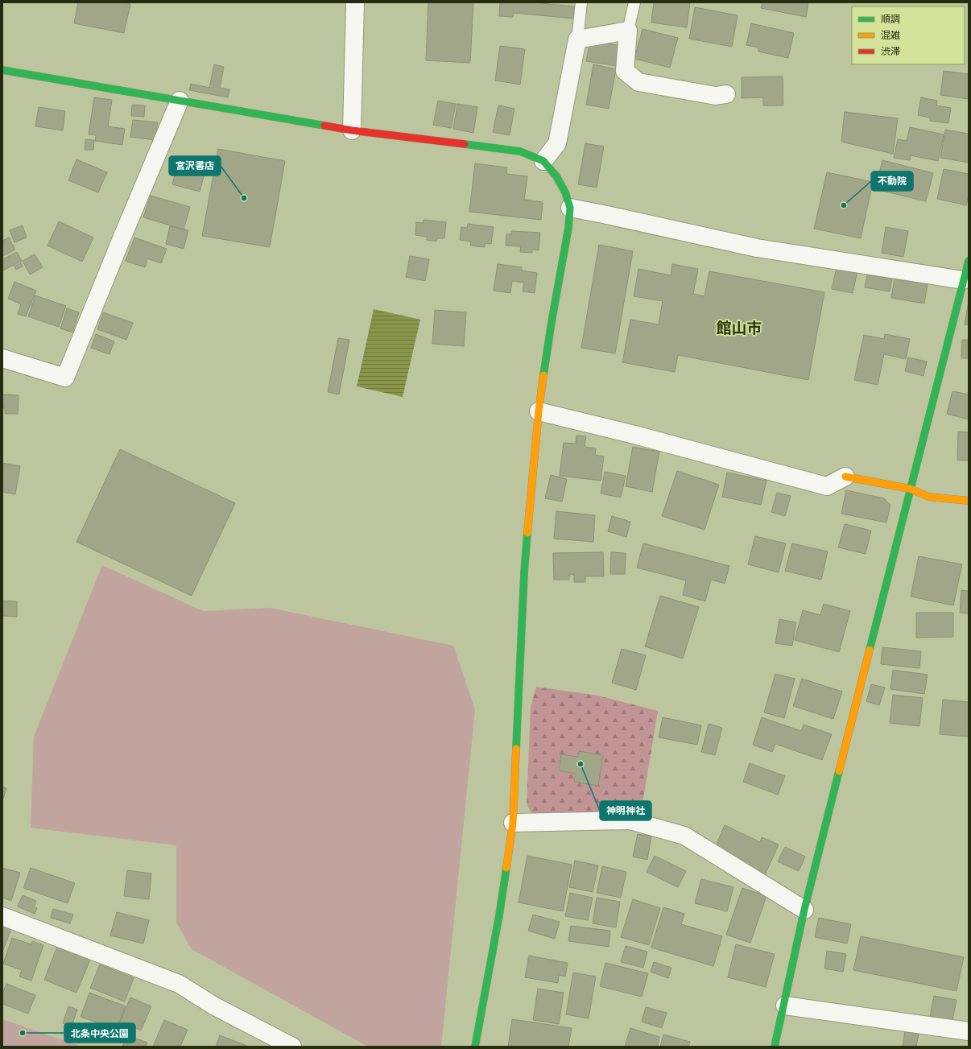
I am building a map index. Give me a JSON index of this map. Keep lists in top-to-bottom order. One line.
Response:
{"districts":["館山市"],"places":["宮沢書店","不動院","神明神社","北条中央公園"],"legend":["順調","混雑","渋滞"]}
